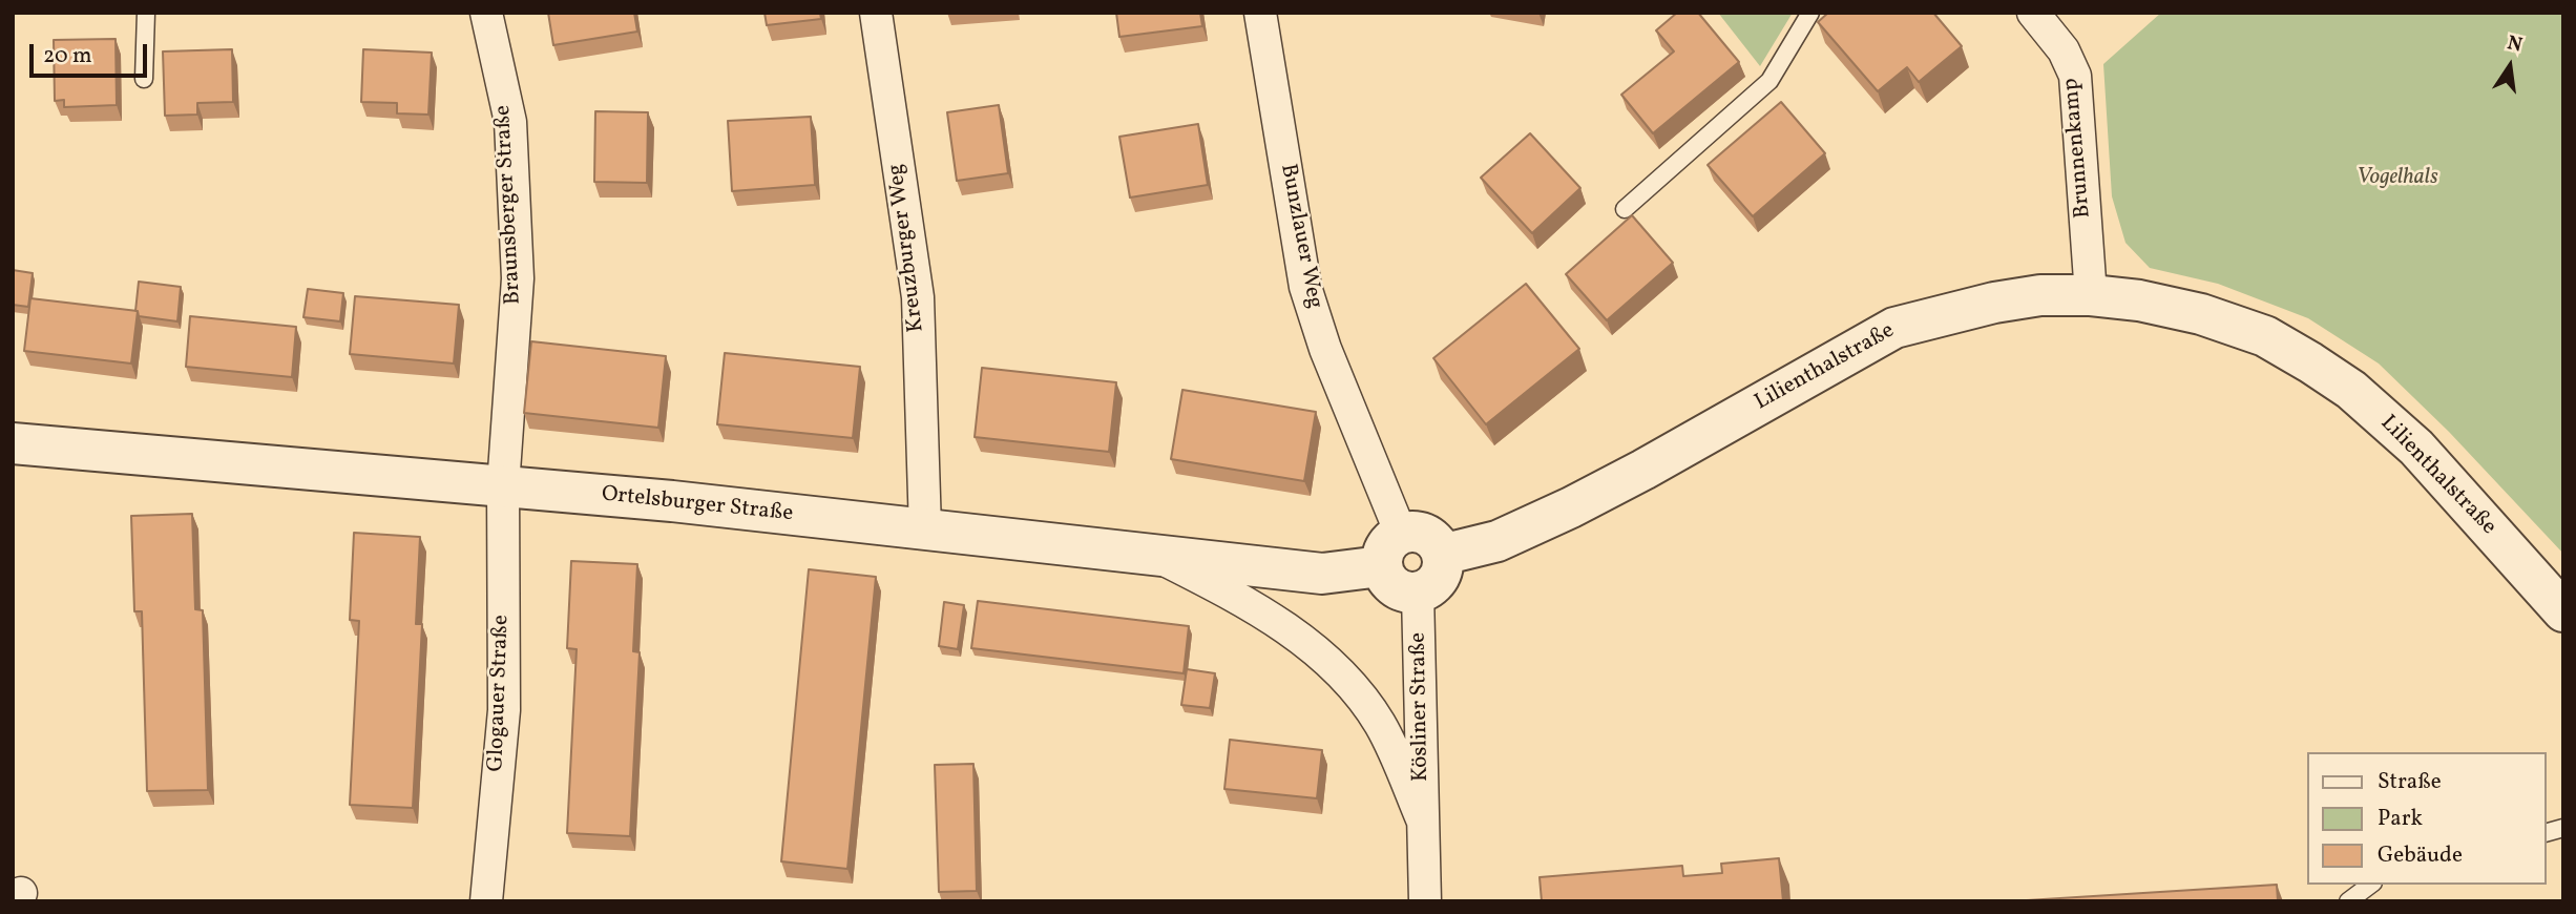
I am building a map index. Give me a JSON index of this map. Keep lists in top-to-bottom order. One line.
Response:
{"streets":{"street":["Brunnenkamp","Braunsberger Straße","Bunzlauer Weg","Kreuzburger Weg","Lilienthalstraße","Ortelsburger Straße","Glogauer Straße","Kösliner Straße"]},"crossings":[["Brunnenkamp","Lilienthalstraße"],["Braunsberger Straße","Ortelsburger Straße"],["Braunsberger Straße","Glogauer Straße"],["Bunzlauer Weg","Lilienthalstraße"],["Bunzlauer Weg","Ortelsburger Straße"],["Bunzlauer Weg","Kösliner Straße"],["Kreuzburger Weg","Ortelsburger Straße"],["Lilienthalstraße","Ortelsburger Straße"],["Lilienthalstraße","Kösliner Straße"],["Ortelsburger Straße","Glogauer Straße"],["Ortelsburger Straße","Kösliner Straße"]],"parks":["Vogelhals"],"legend":["Straße","Park","Gebäude"],"scale_bar":"20 m","north":"top"}
